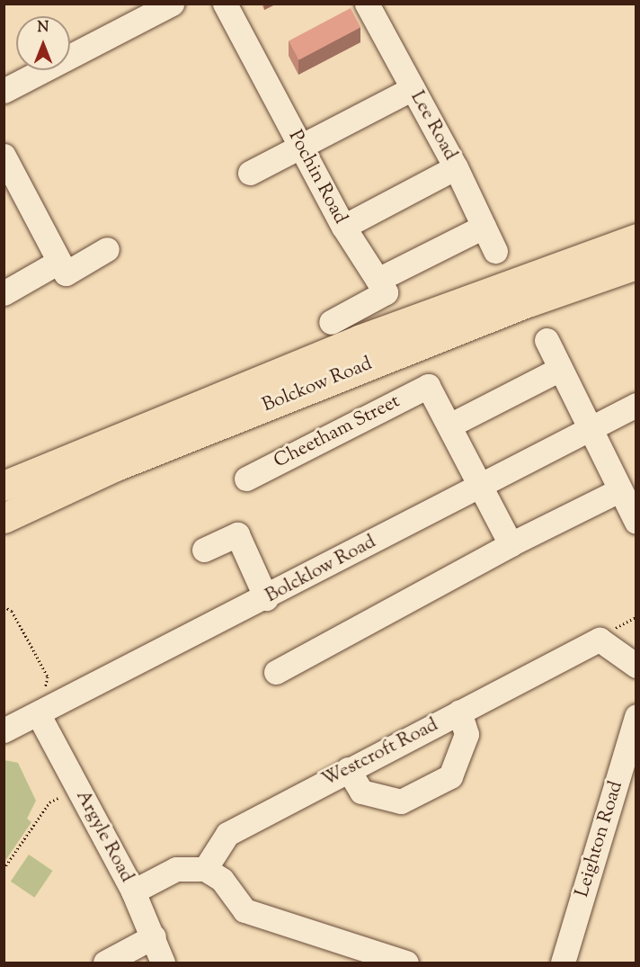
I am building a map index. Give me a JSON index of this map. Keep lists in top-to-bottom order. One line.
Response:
{"streets":{"highway":["Bolckow Road"],"street":["Lee Road","Pochin Road","Cheetham Street","Bolcklow Road","Westcroft Road","Argyle Road","Leighton Road"]},"crossings":[["Bolcklow Road","Argyle Road"]],"north":"top"}
